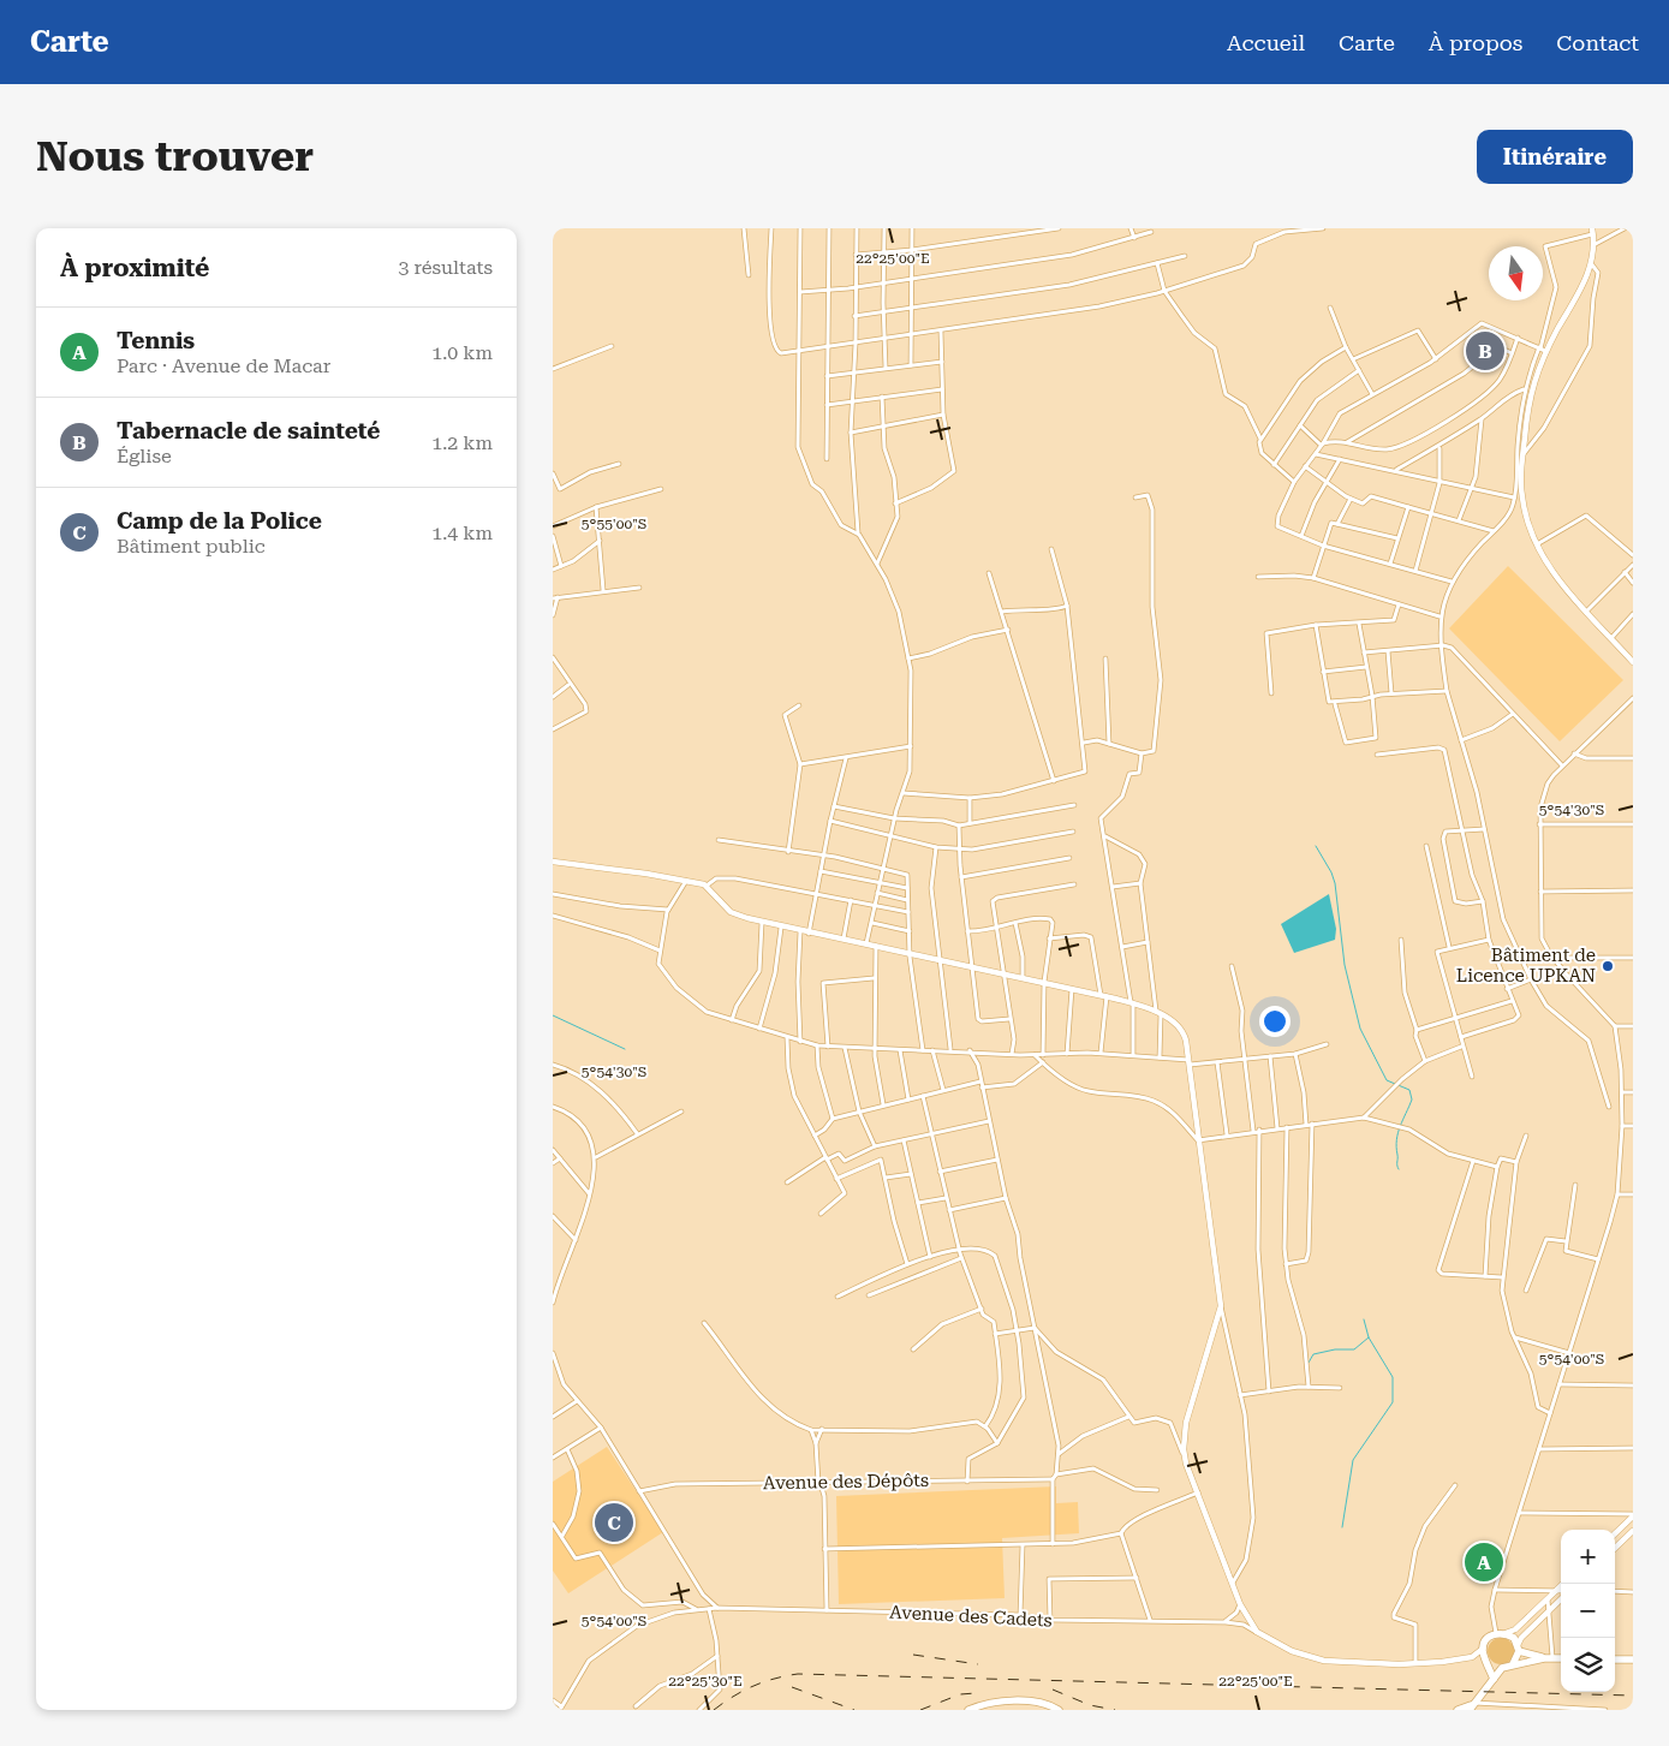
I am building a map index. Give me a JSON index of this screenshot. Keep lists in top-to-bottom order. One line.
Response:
{"streets":{"street":["Avenue des Dépôts","Avenue des Cadets"]},"places":["Bâtiment de Licence UPKAN"],"north":"bottom","page":{"header":"Carte","nav":["Accueil","Carte","À propos","Contact"],"buttons":"Itinéraire","title":"Nous trouver","heading":["À proximité","3 résultats"],"list":[{"mark":"A","name":"Tennis","note":"Parc · Avenue de Macar","value":"1.0 km"},{"mark":"B","name":"Tabernacle de sainteté","note":"Église","value":"1.2 km"},{"mark":"C","name":"Camp de la Police","note":"Bâtiment public","value":"1.4 km"}],"pins":["B","C","A"],"map_buttons":["+","−"]},"coordinates":["22°25'00\"E","5°55'00\"S","5°54'30\"S","5°54'00\"S","22°25'30\"E"]}
